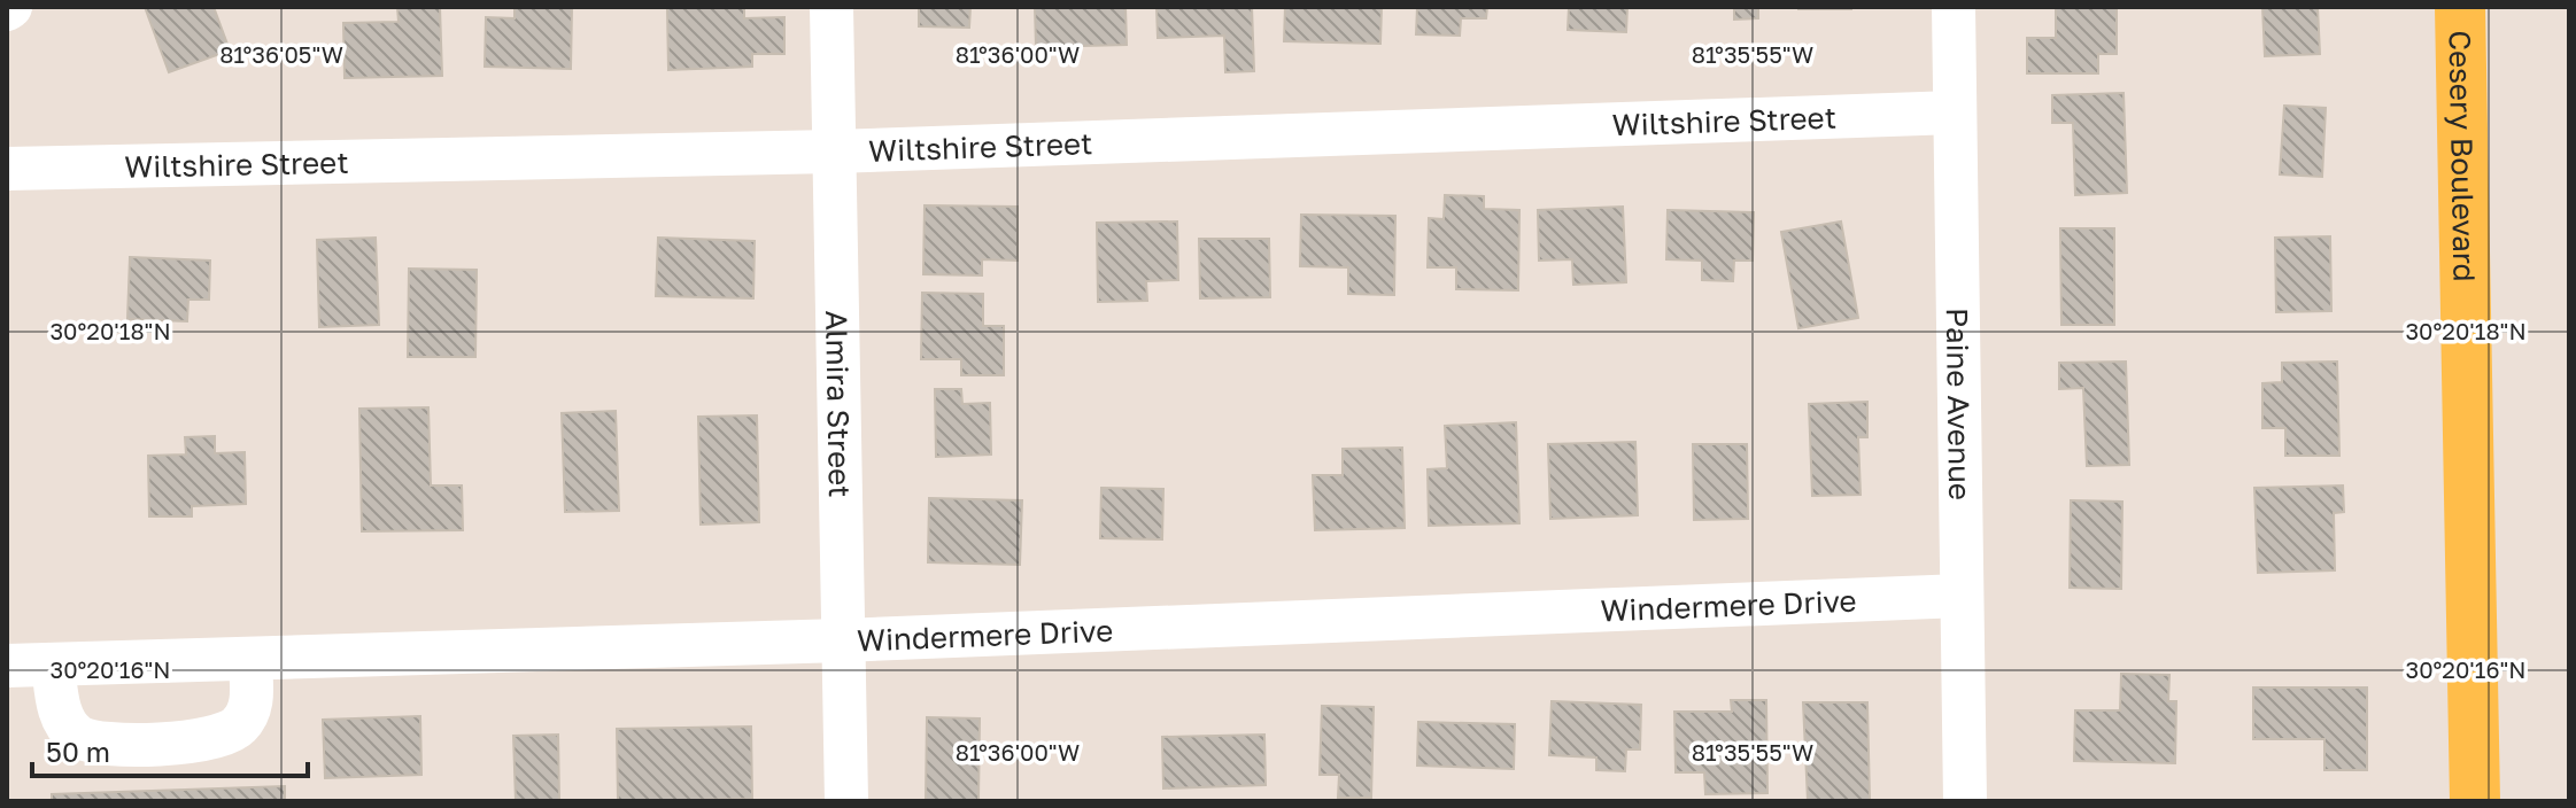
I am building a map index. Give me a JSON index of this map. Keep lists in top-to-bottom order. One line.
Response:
{"streets":{"main road":["Cesery Boulevard"],"street":["Wiltshire Street","Almira Street","Paine Avenue","Windermere Drive"]},"crossings":[["Wiltshire Street","Almira Street"],["Wiltshire Street","Paine Avenue"],["Almira Street","Windermere Drive"],["Paine Avenue","Windermere Drive"]],"scale_bar":"50 m","coordinates":["81°36'05\"W","81°36'00\"W","81°35'55\"W","30°20'18\"N","30°20'16\"N"]}
